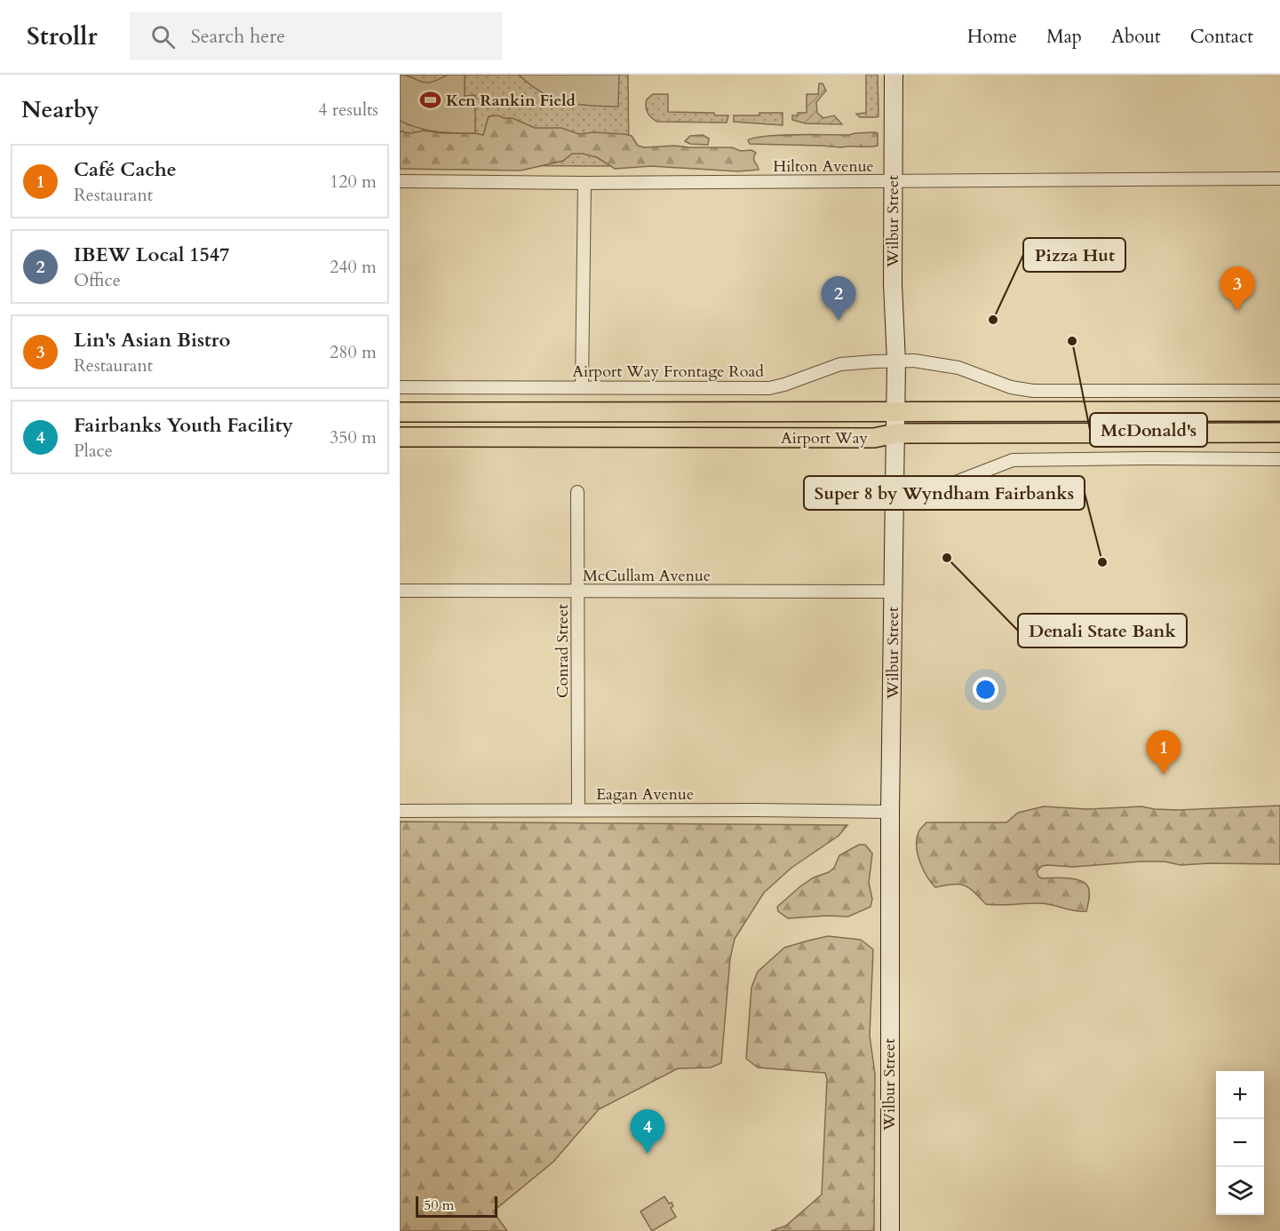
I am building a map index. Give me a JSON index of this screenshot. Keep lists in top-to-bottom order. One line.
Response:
{"streets":{"main road":["Airport Way"],"street":["Hilton Avenue","Wilbur Street","Airport Way Frontage Road","McCullam Avenue","Conrad Street","Eagan Avenue"]},"crossings":[["Hilton Avenue","Wilbur Street"],["Wilbur Street","Airport Way Frontage Road"],["Wilbur Street","Airport Way"],["Wilbur Street","McCullam Avenue"],["Wilbur Street","Eagan Avenue"],["McCullam Avenue","Conrad Street"],["Conrad Street","Eagan Avenue"]],"places":{"sports":["Ken Rankin Field"],"other":["Pizza Hut","McDonald's","Denali State Bank","Super 8 by Wyndham Fairbanks"]},"scale_bar":"50 m","page":{"header":"Strollr","search":"Search here","nav":["Home","Map","About","Contact"],"heading":["Nearby","4 results"],"list":[{"mark":"1","name":"Café Cache","note":"Restaurant","value":"120 m"},{"mark":"2","name":"IBEW Local 1547","note":"Office","value":"240 m"},{"mark":"3","name":"Lin's Asian Bistro","note":"Restaurant","value":"280 m"},{"mark":"4","name":"Fairbanks Youth Facility","note":"Place","value":"350 m"}],"pins":["3","2","1","4"],"map_buttons":["+","−"],"scale":"50 m"}}
